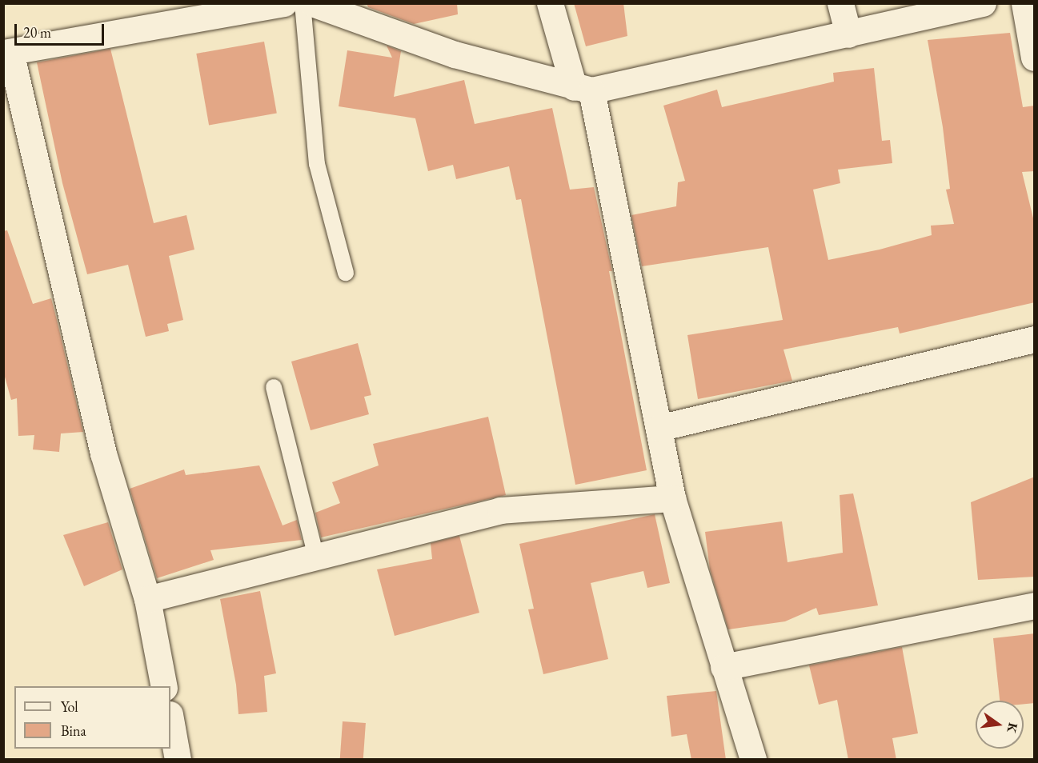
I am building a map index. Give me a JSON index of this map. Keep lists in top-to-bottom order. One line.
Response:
{"legend":["Yol","Bina"],"scale_bar":"20 m","north":"right"}
